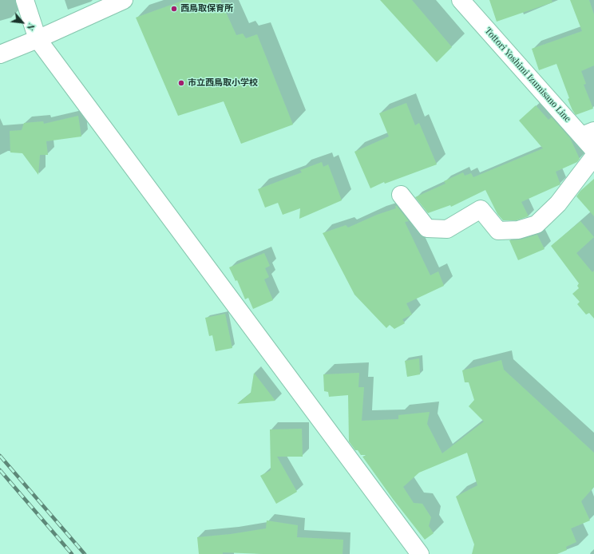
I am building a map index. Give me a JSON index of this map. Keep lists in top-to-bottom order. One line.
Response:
{"streets":{"street":["Tottori Yoshimi Izumisano Line"]},"places":["西鳥取保育所","市立西鳥取小学校"],"north":"bottom right"}
